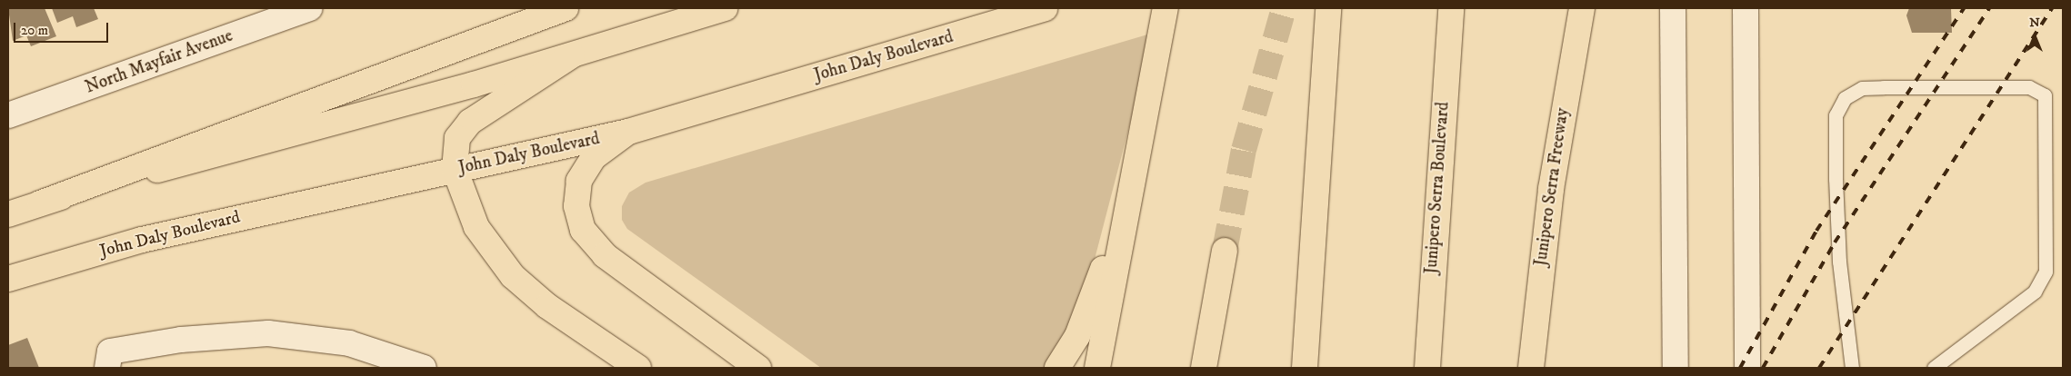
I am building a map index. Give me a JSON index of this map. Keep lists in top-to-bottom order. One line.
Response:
{"streets":{"main road":["John Daly Boulevard","North Mayfair Avenue","Junipero Serra Freeway","Junipero Serra Boulevard"]},"scale_bar":"20 m","north":"top"}
